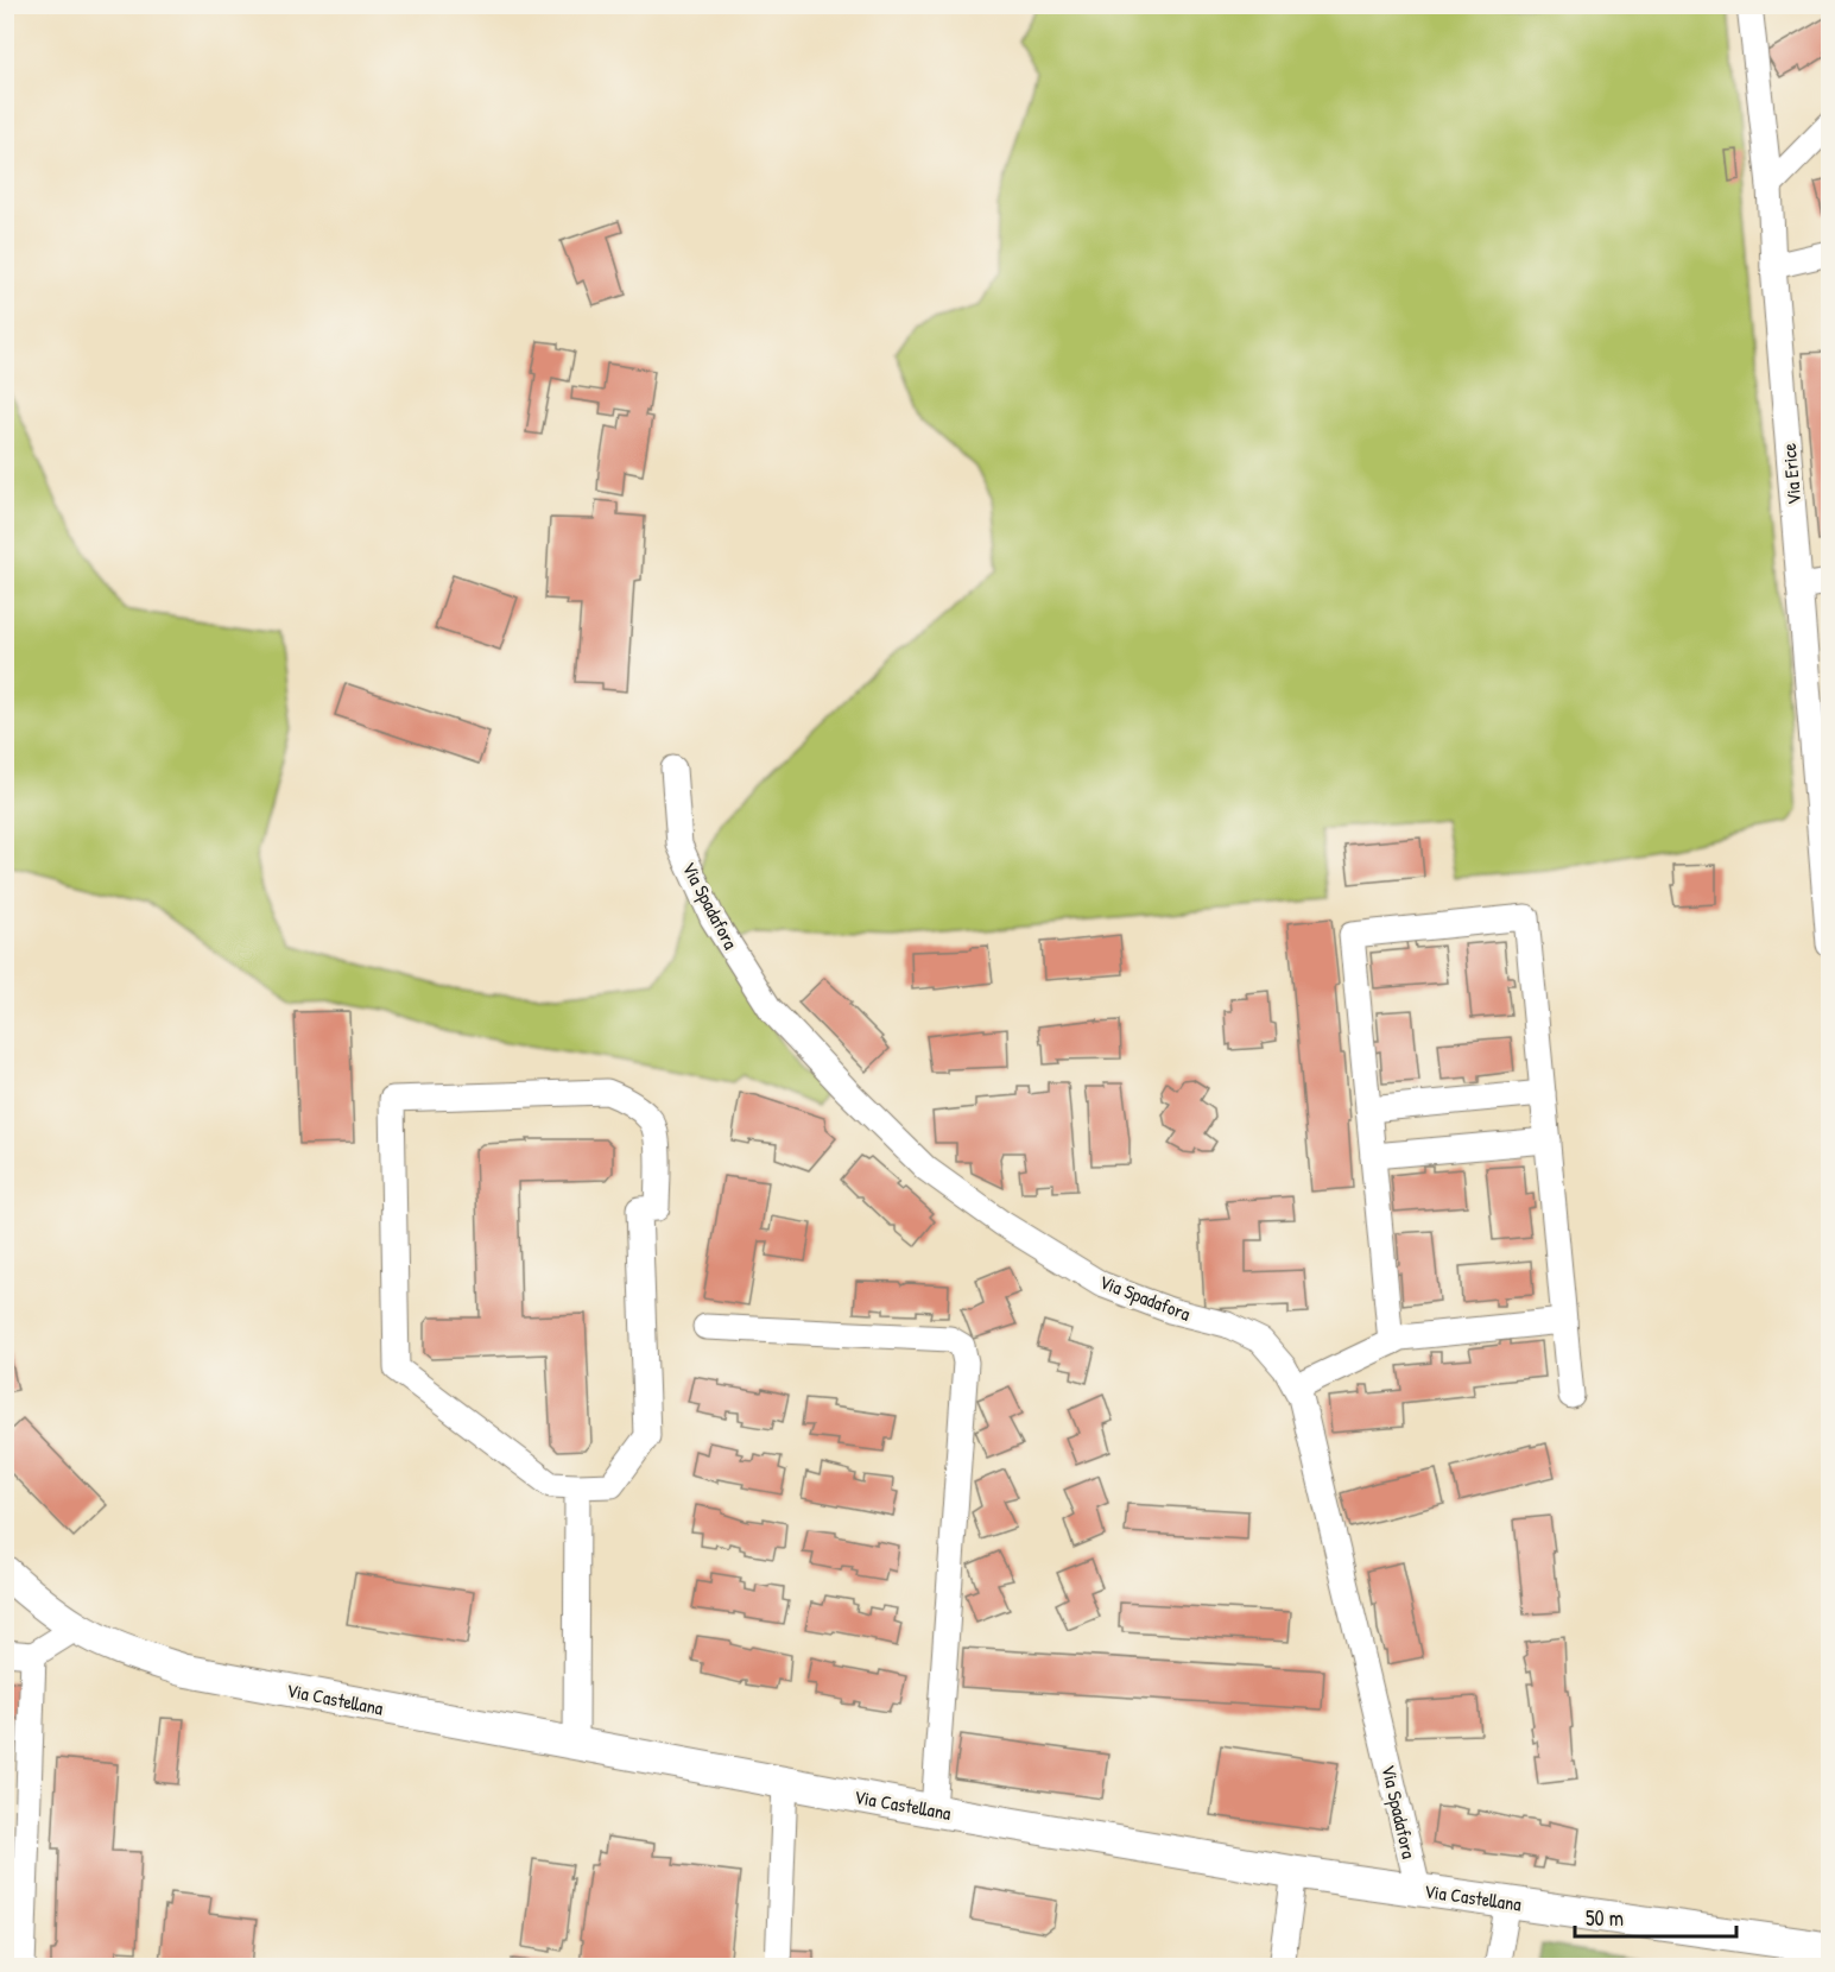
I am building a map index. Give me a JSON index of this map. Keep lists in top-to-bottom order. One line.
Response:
{"streets":{"main road":["Via Castellana"],"street":["Via Erice","Via Spadafora"]},"crossings":[["Via Spadafora","Via Castellana"]],"scale_bar":"50 m"}
